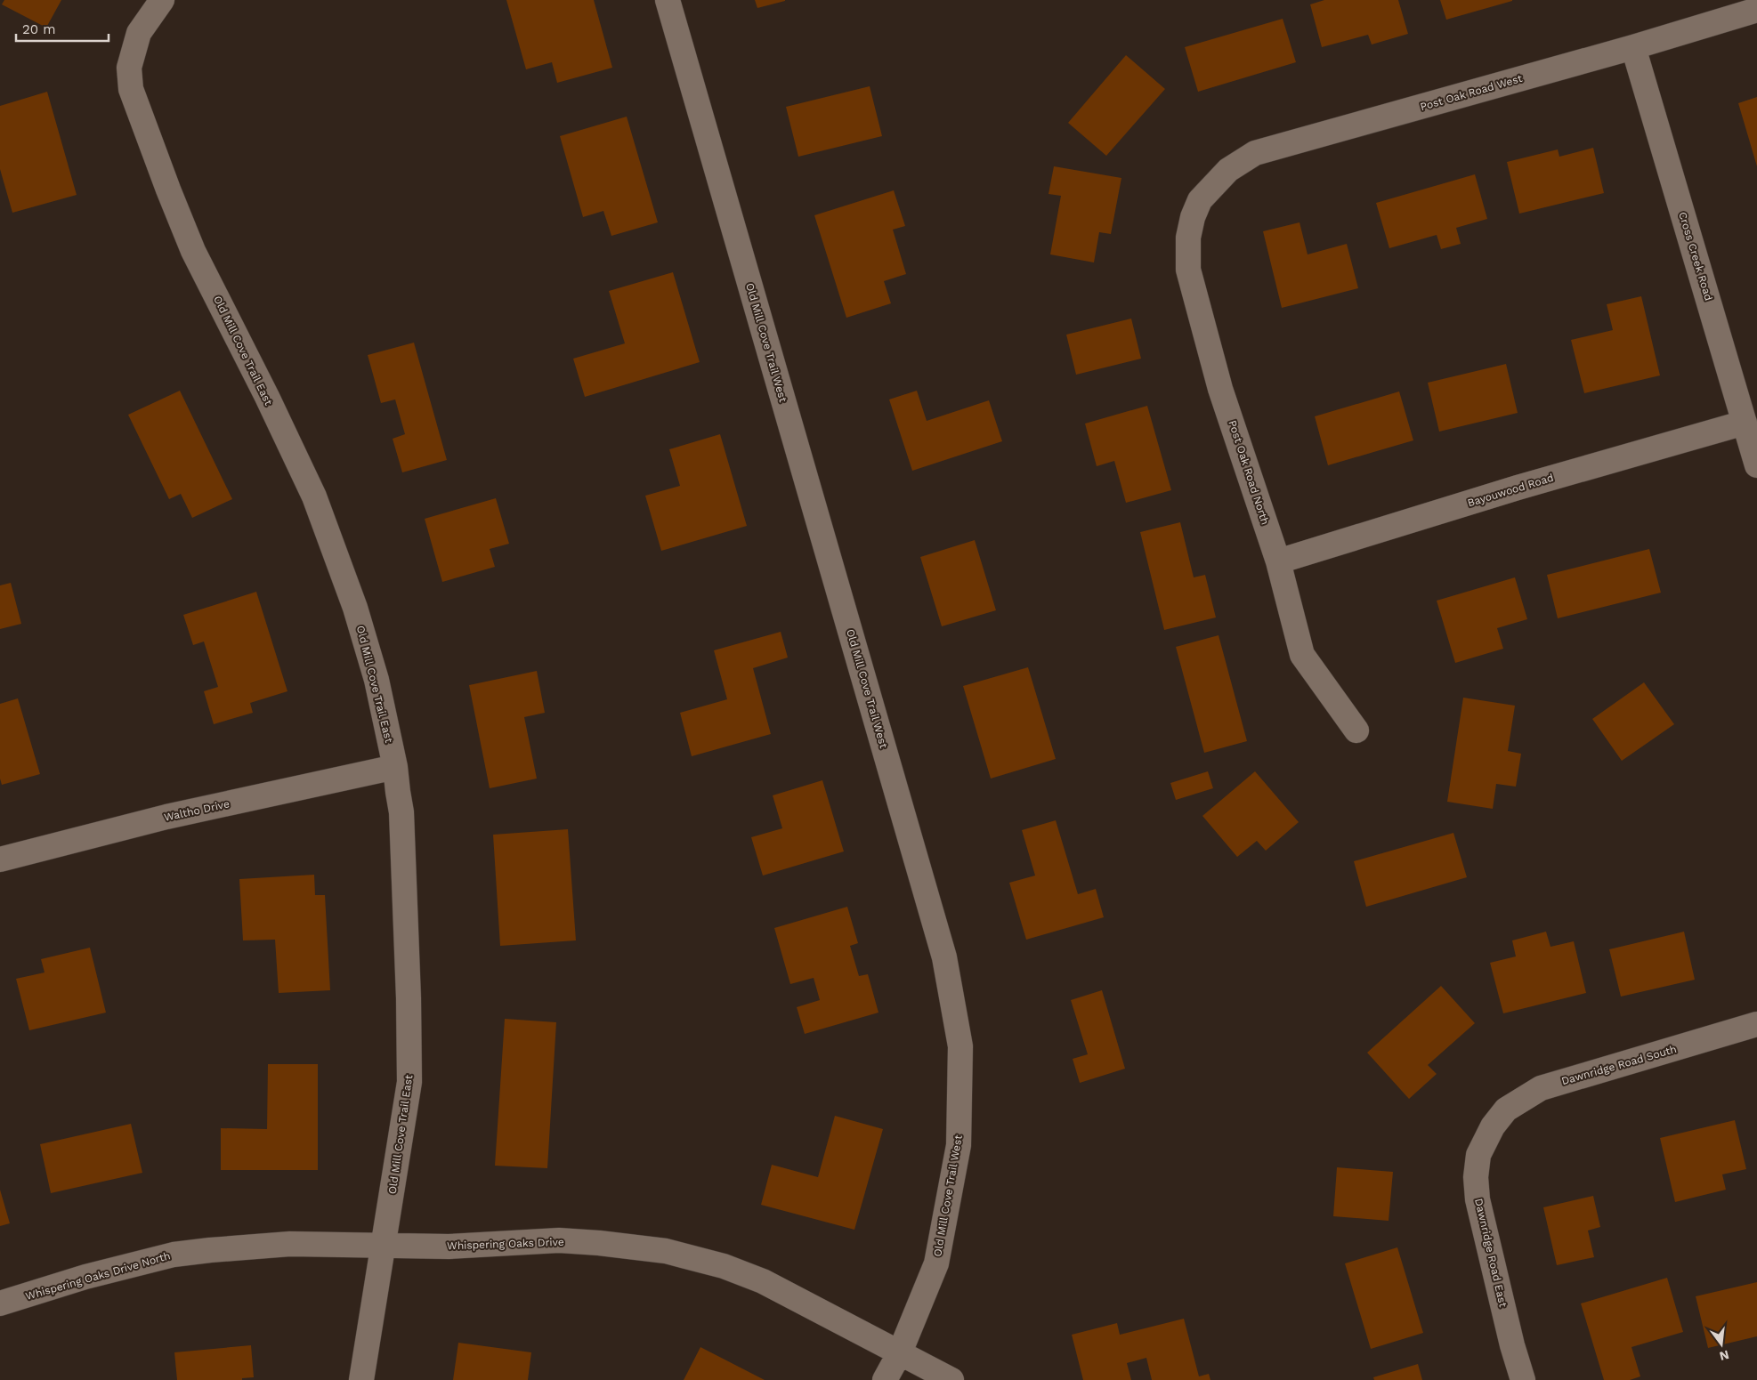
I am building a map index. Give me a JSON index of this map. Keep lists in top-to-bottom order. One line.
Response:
{"streets":{"street":["Post Oak Road West","Cross Creek Road","Old Mill Cove Trail West","Old Mill Cove Trail East","Post Oak Road North","Bayouwood Road","Waltho Drive","Dawnridge Road South","Whispering Oaks Drive","Dawnridge Road East","Whispering Oaks Drive North"]},"crossings":[["Post Oak Road West","Cross Creek Road"],["Post Oak Road West","Post Oak Road North"],["Cross Creek Road","Bayouwood Road"],["Old Mill Cove Trail West","Whispering Oaks Drive"],["Old Mill Cove Trail East","Waltho Drive"],["Old Mill Cove Trail East","Whispering Oaks Drive"],["Old Mill Cove Trail East","Whispering Oaks Drive North"],["Post Oak Road North","Bayouwood Road"],["Dawnridge Road South","Dawnridge Road East"],["Whispering Oaks Drive","Whispering Oaks Drive North"]],"scale_bar":"20 m","north":"bottom"}
